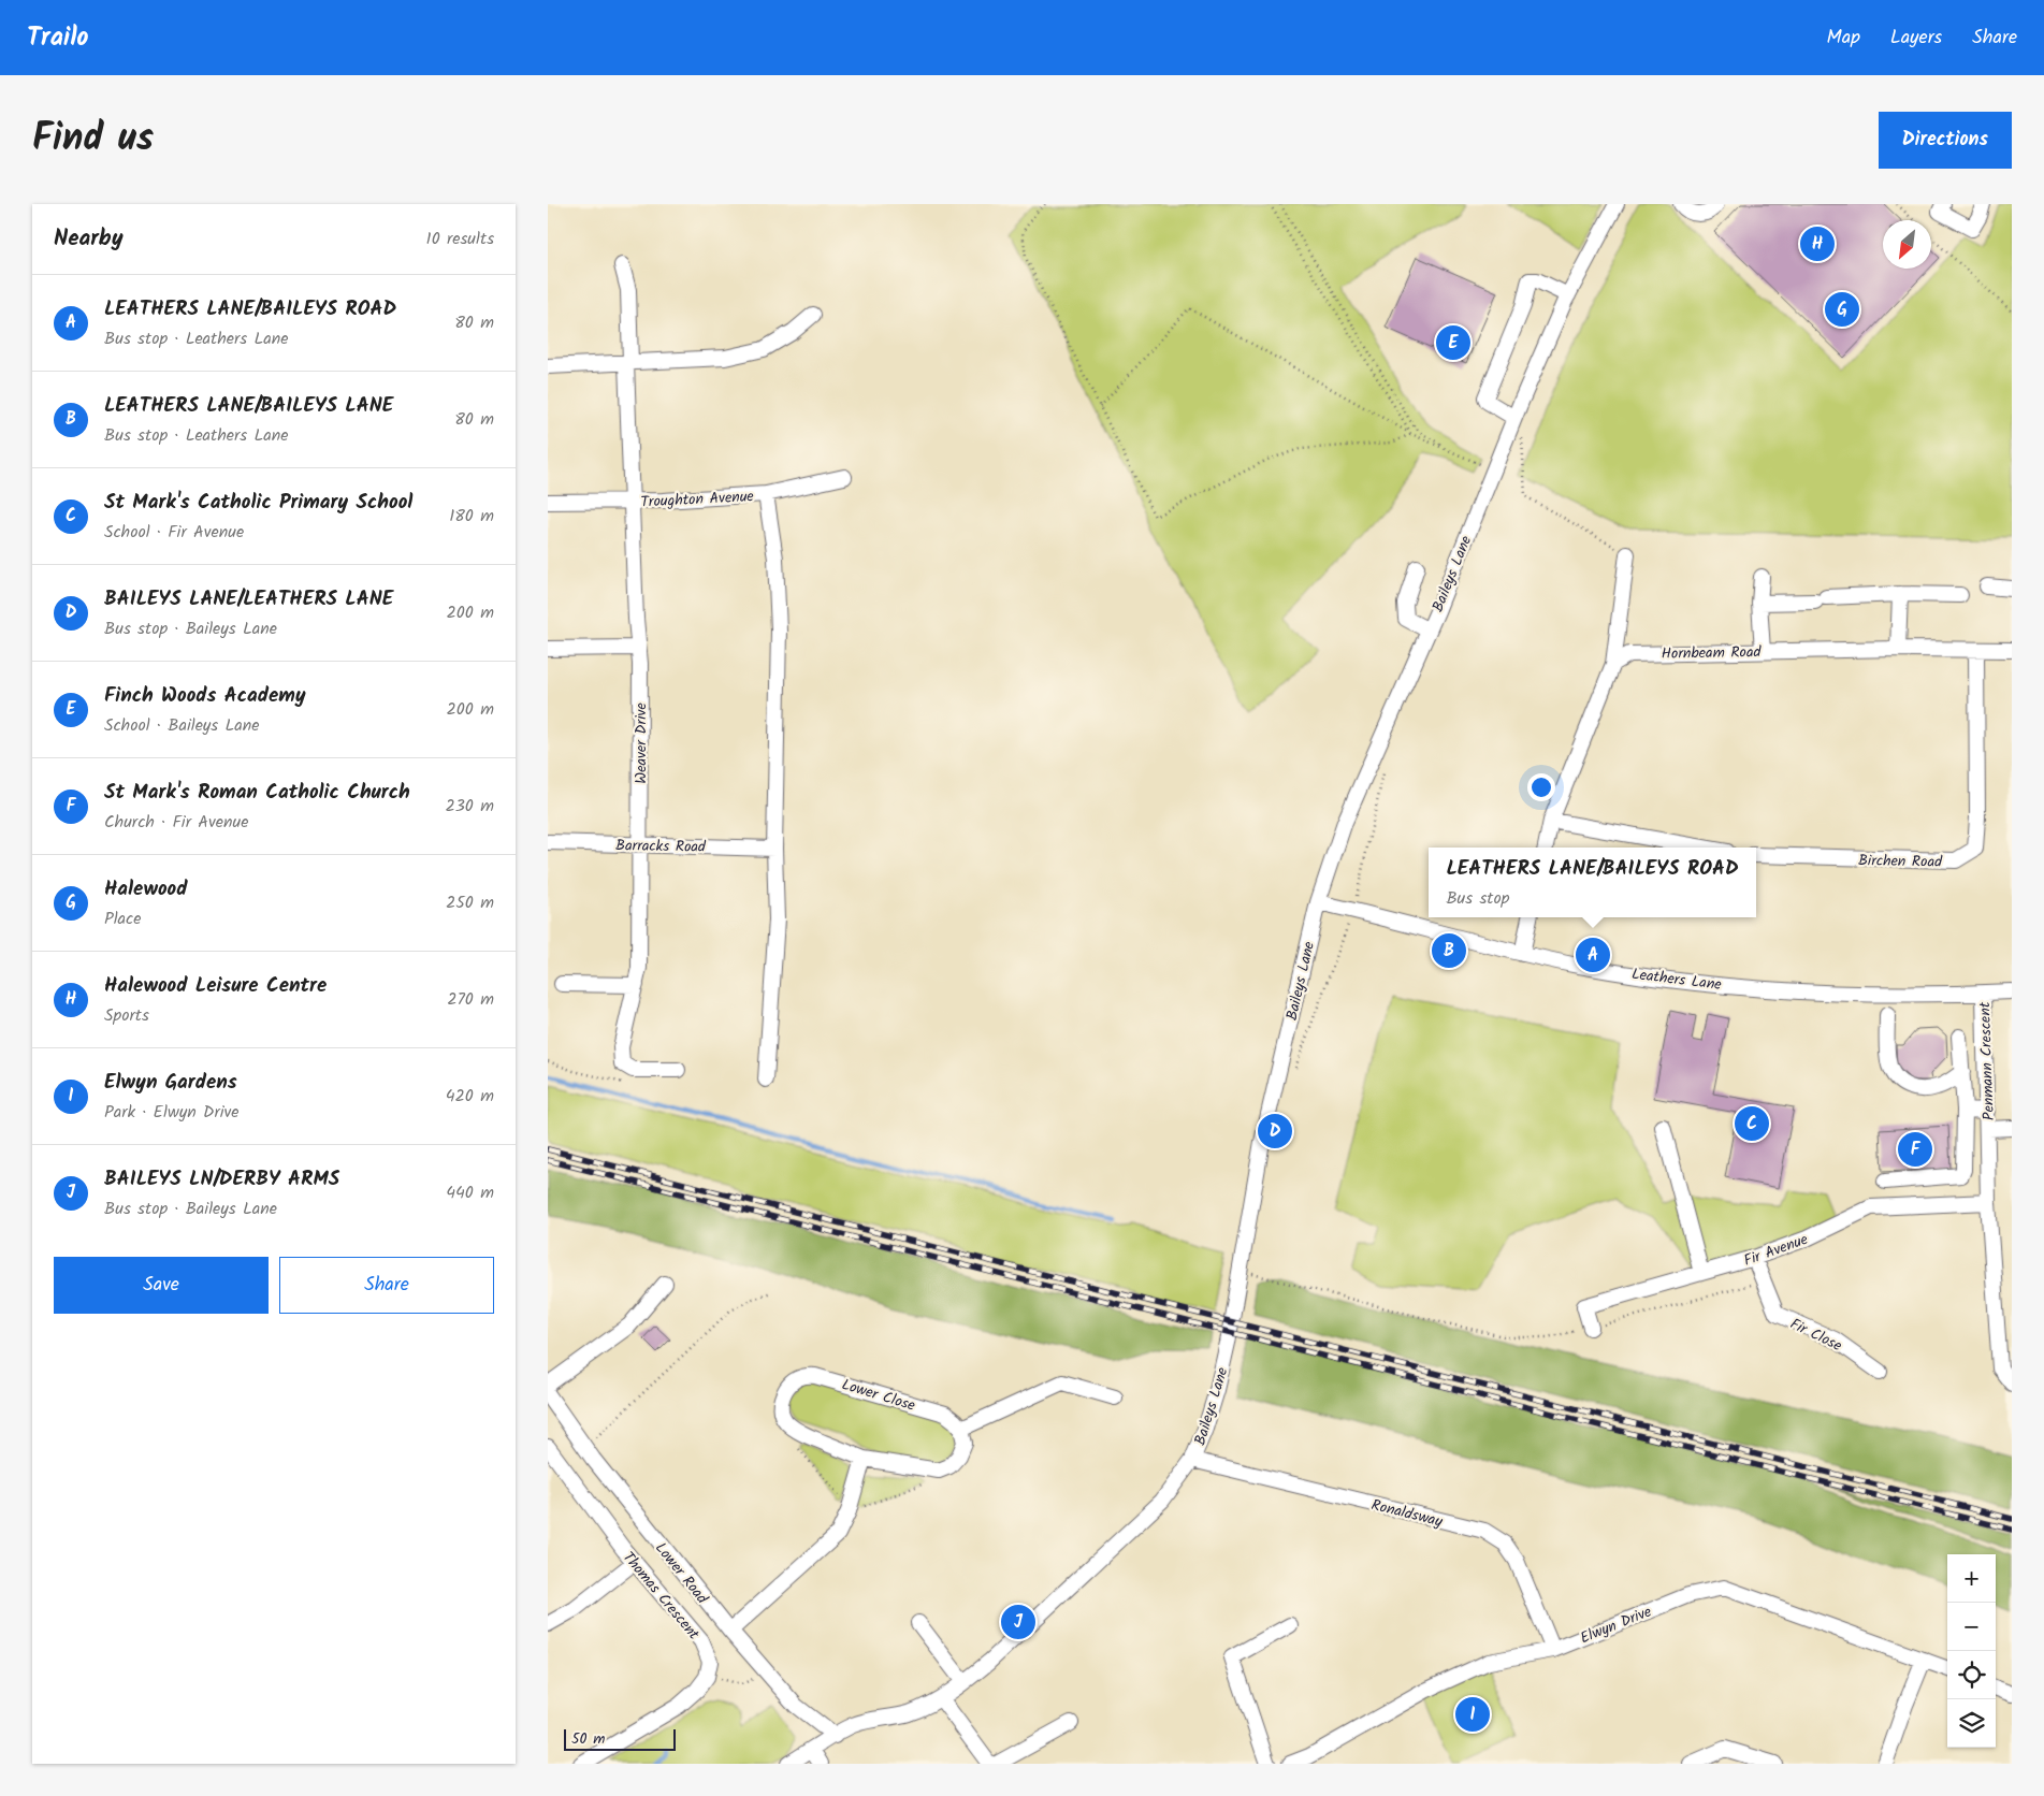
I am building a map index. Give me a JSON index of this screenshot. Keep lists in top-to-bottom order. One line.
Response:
{"streets":{"street":["Troughton Avenue","Baileys Lane","Hornbeam Road","Weaver Drive","Barracks Road","Birchen Road","Leathers Lane","Penmann Crescent","Fir Avenue","Fir Close","Lower Close","Ronaldsway","Lower Road","Thomas Crescent","Elwyn Drive"]},"crossings":[["Troughton Avenue","Weaver Drive"],["Baileys Lane","Leathers Lane"],["Baileys Lane","Ronaldsway"],["Baileys Lane","Lower Road"],["Hornbeam Road","Birchen Road"],["Weaver Drive","Barracks Road"],["Leathers Lane","Penmann Crescent"],["Penmann Crescent","Fir Avenue"],["Fir Avenue","Fir Close"],["Ronaldsway","Elwyn Drive"]],"scale_bar":"50 m","north":"bottom left","page":{"header":"Trailo","nav":["Map","Layers","Share"],"title":"Find us","buttons":["Directions",["Save","Share"]],"heading":["Nearby","10 results"],"pins":["H","G","E","B","A","C","D","F","J","I"],"list":[{"mark":"A","name":"LEATHERS LANE/BAILEYS ROAD","note":"Bus stop · Leathers Lane","value":"80 m"},{"mark":"B","name":"LEATHERS LANE/BAILEYS LANE","note":"Bus stop · Leathers Lane","value":"80 m"},{"mark":"C","name":"St Mark's Catholic Primary School","note":"School · Fir Avenue","value":"180 m"},{"mark":"D","name":"BAILEYS LANE/LEATHERS LANE","note":"Bus stop · Baileys Lane","value":"200 m"},{"mark":"E","name":"Finch Woods Academy","note":"School · Baileys Lane","value":"200 m"},{"mark":"F","name":"St Mark's Roman Catholic Church","note":"Church · Fir Avenue","value":"230 m"},{"mark":"G","name":"Halewood","note":"Place","value":"250 m"},{"mark":"H","name":"Halewood Leisure Centre","note":"Sports","value":"270 m"},{"mark":"I","name":"Elwyn Gardens","note":"Park · Elwyn Drive","value":"420 m"},{"mark":"J","name":"BAILEYS LN/DERBY ARMS","note":"Bus stop · Baileys Lane","value":"440 m"}],"popup":["LEATHERS LANE/BAILEYS ROAD","Bus stop"],"map_buttons":["+","−"],"scale":"50 m"}}
